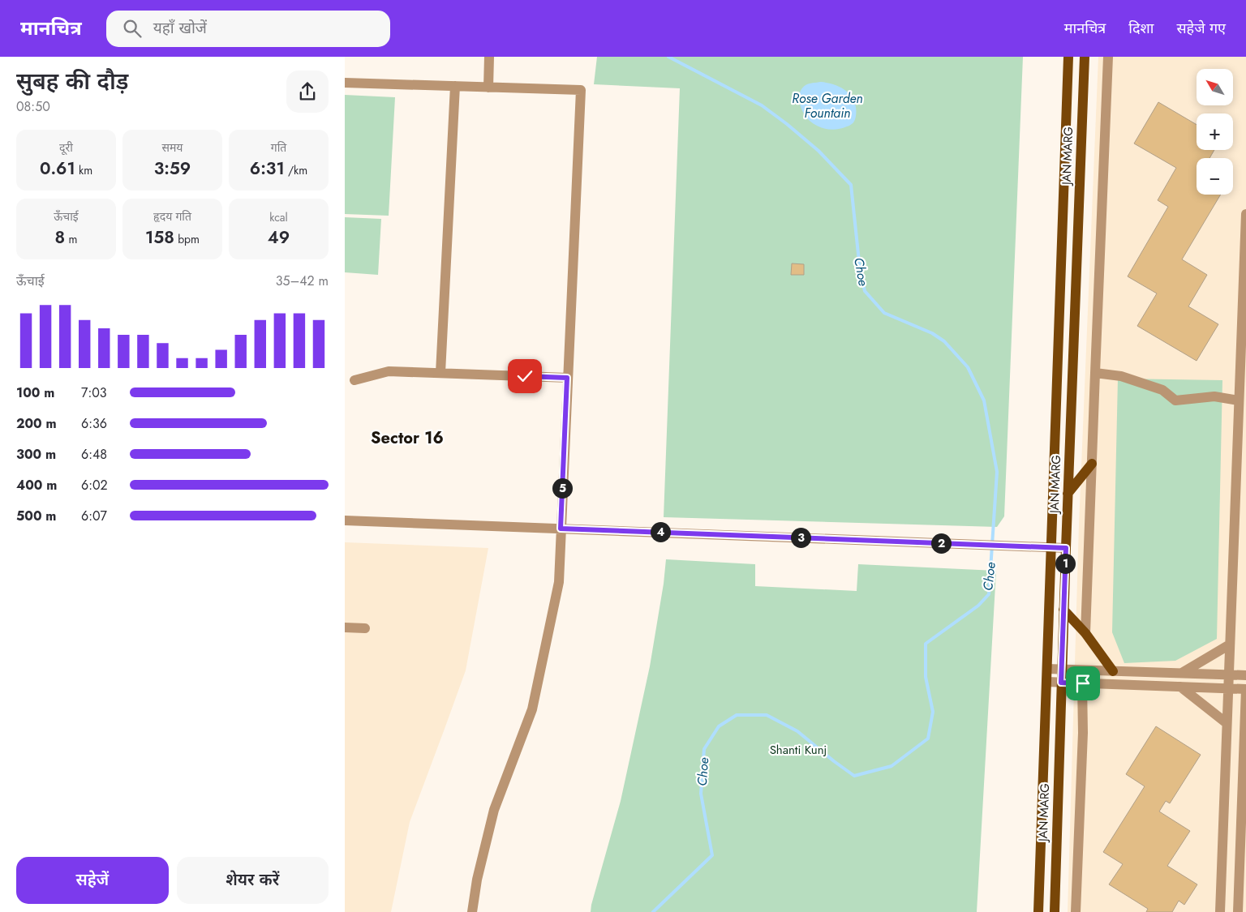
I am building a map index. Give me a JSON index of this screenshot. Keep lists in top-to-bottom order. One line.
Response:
{"streets":{"main road":["JAN MARG"]},"districts":["Sector 16"],"water":["Rose Garden Fountain","Choe"],"parks":["Shanti Kunj"],"north":"top left","page":{"header":"मानचित्र","search":"यहाँ खोजें","nav":["मानचित्र","दिशा","सहेजे गए"],"heading":["सुबह की दौड़","08:50"],"map_buttons":["+","−"],"stats":[["दूरी","0.61 km"],["समय","3:59"],["गति","6:31 /km"],["ऊँचाई","8 m"],["हृदय गति","158 bpm"],["kcal","49"]],"chart":["ऊँचाई","35–42 m"],"list":[{"name":"100 m","note":"7:03"},{"name":"200 m","note":"6:36"},{"name":"300 m","note":"6:48"},{"name":"400 m","note":"6:02"},{"name":"500 m","note":"6:07"}],"pins":["5","4","3","2","1"],"buttons":["सहेजें","शेयर करें"]}}
